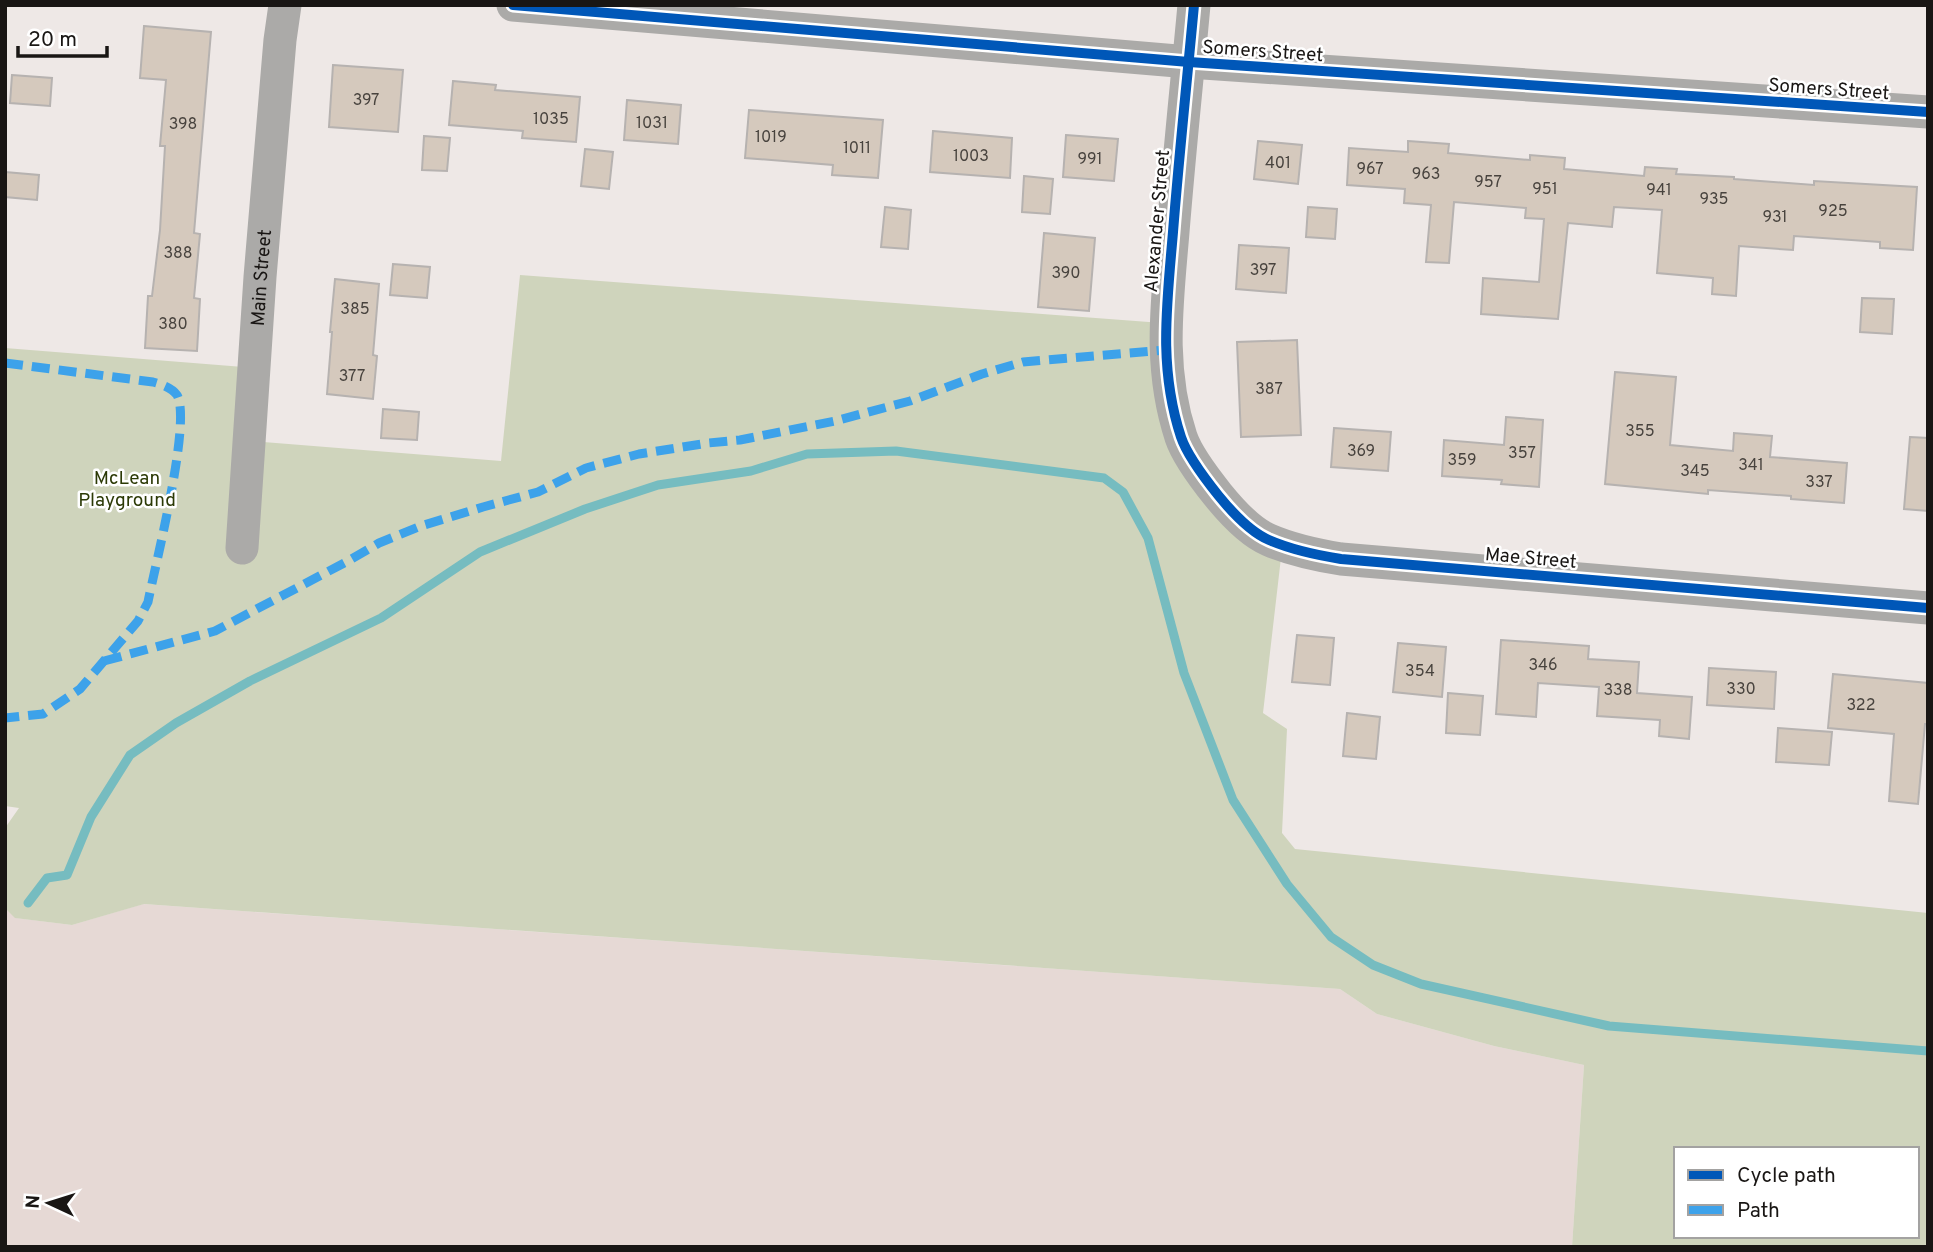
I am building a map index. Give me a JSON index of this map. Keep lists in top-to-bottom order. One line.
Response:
{"streets":{"street":["Somers Street","Alexander Street","Main Street","Mae Street"]},"crossings":[["Somers Street","Alexander Street"],["Alexander Street","Mae Street"]],"parks":["McLean Playground"],"house_numbers":["397","1035","1031","398","1019","1011","1003","991","401","967","963","957","951","941","935","925","931","388","397","390","385","380","377","387","355","369","357","359","341","345","337","346","354","330","338","322"],"legend":["Cycle path","Path"],"scale_bar":"20 m","north":"left"}
